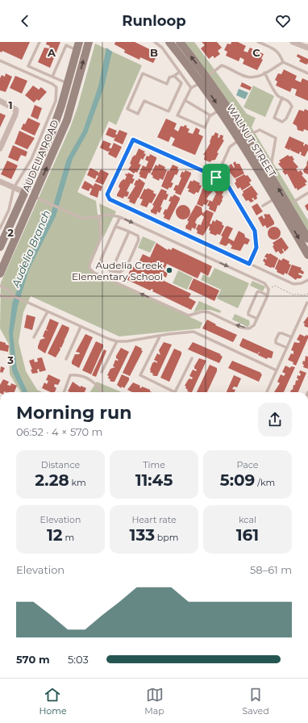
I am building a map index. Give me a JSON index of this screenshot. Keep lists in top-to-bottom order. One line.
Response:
{"streets":{"main road":["WALNUT STREET","AUDELIA ROAD"]},"water":["Audelia Branch"],"places":["Audelia Creek Elementary School"],"page":{"header":"Runloop","heading":["Morning run","06:52 · 4 × 570 m"],"stats":[["Distance","2.28 km"],["Time","11:45"],["Pace","5:09 /km"],["Elevation","12 m"],["Heart rate","133 bpm"],["kcal","161"]],"chart":["Elevation","58–61 m"],"list":[{"name":"570 m","note":"5:03"}],"tabs":["Home","Map","Saved"]},"grid":{"columns":["A","B","C"],"rows":["1","2","3"]}}
